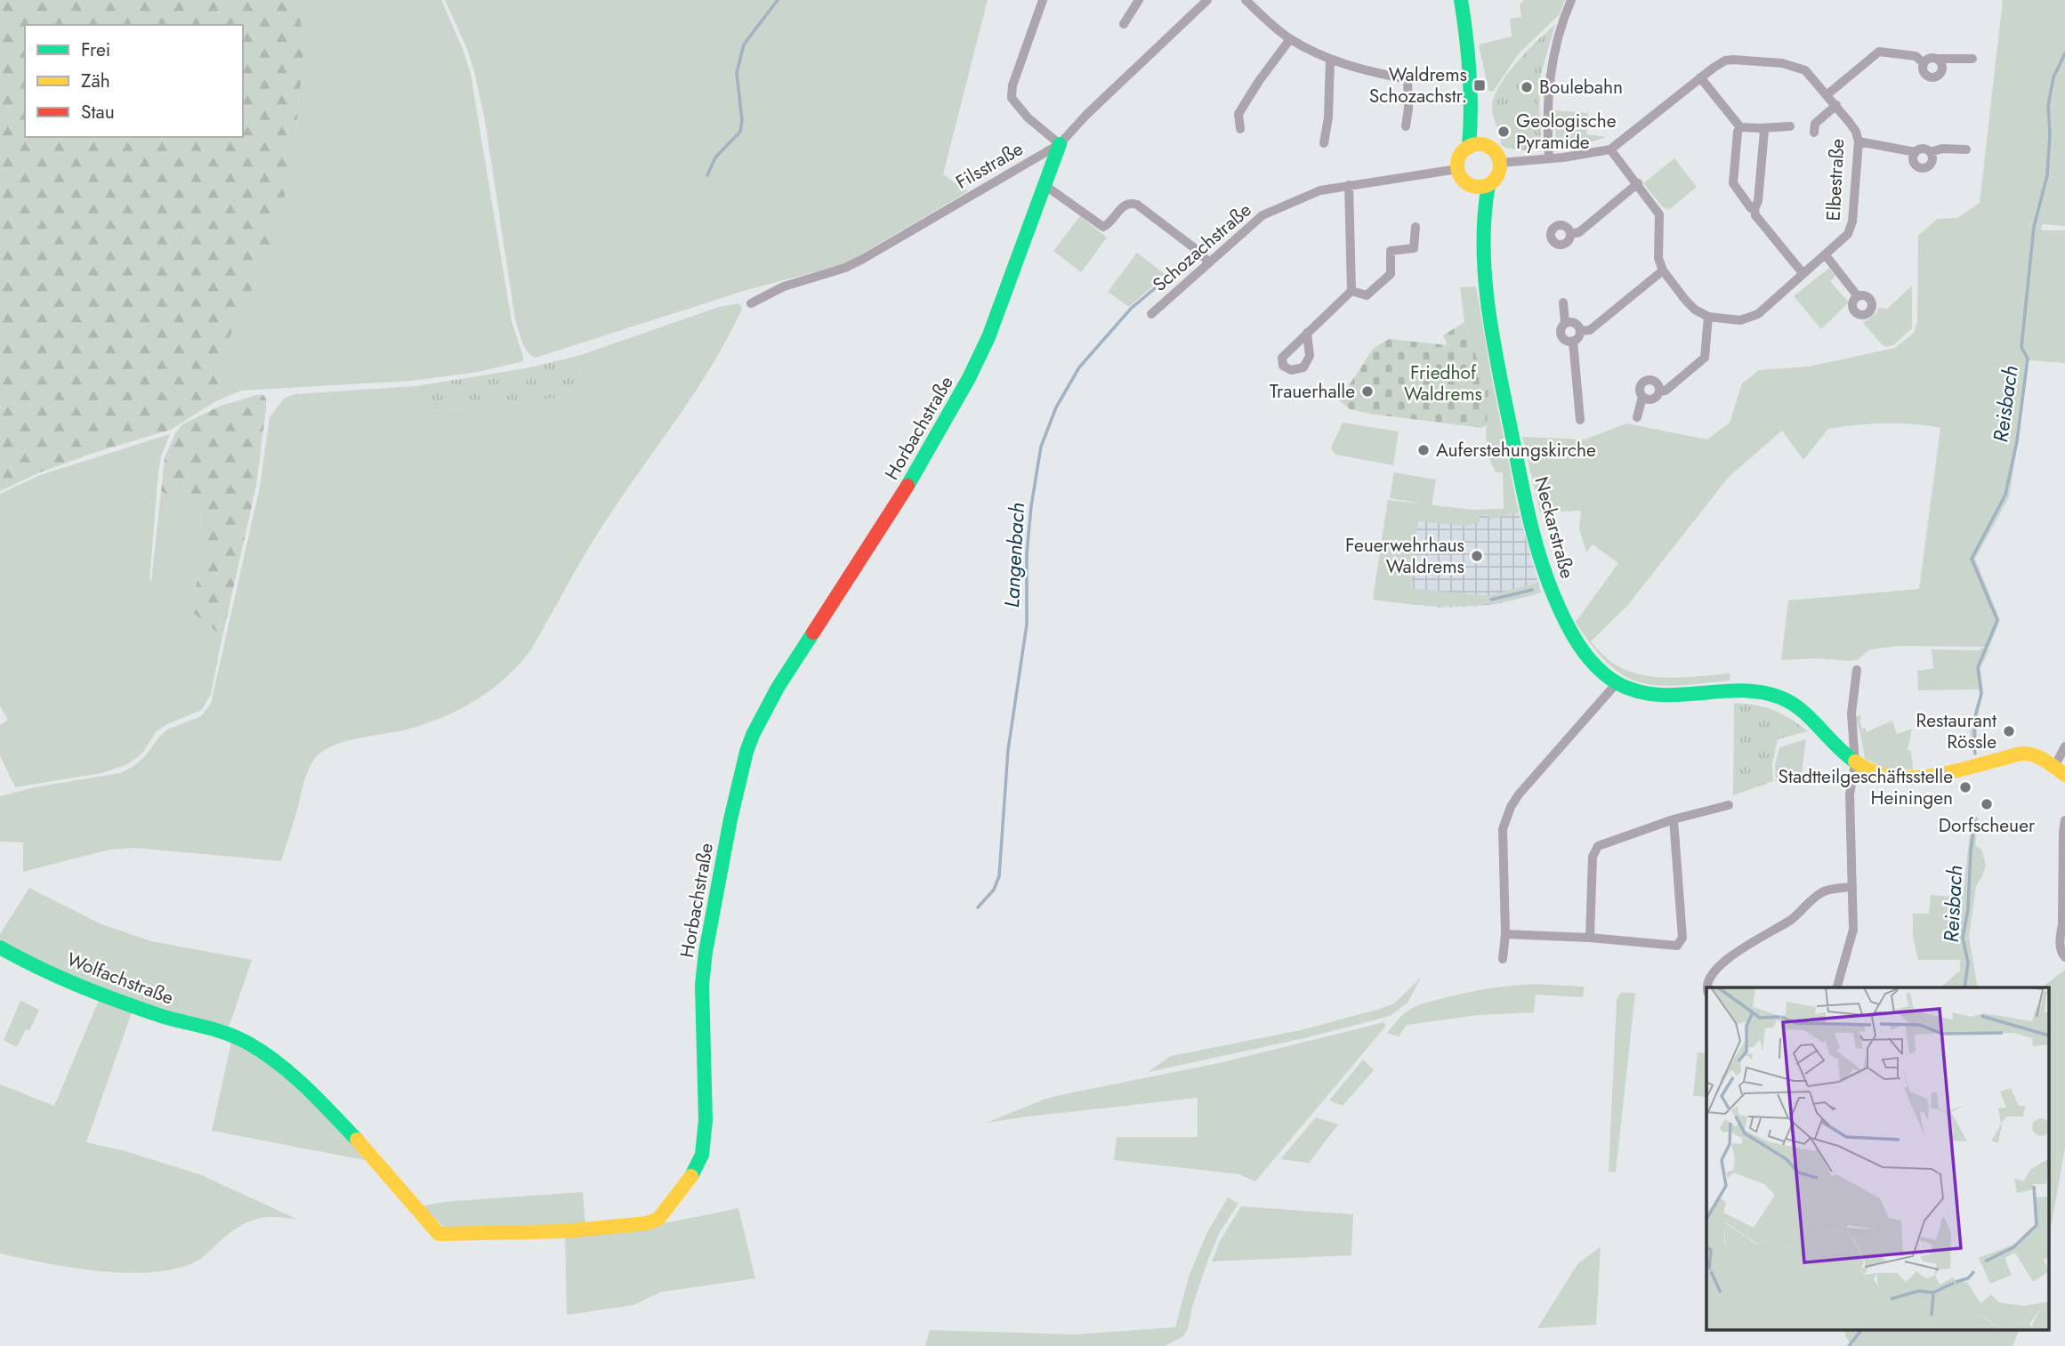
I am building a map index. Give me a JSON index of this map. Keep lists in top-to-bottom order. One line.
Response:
{"streets":{"street":["Filsstraße","Elbestraße","Schozachstraße","Horbachstraße","Neckarstraße","Wolfachstraße"]},"crossings":[["Filsstraße","Horbachstraße"],["Schozachstraße","Neckarstraße"],["Horbachstraße","Wolfachstraße"]],"water":["Reisbach","Langenbach"],"parks":["Friedhof Waldrems"],"places":{"transit":["Waldrems Schozachstr."],"other":["Boulebahn","Geologische Pyramide","Trauerhalle","Auferstehungskirche","Feuerwehrhaus Waldrems","Restaurant Rössle","Stadtteilgeschäftsstelle Heiningen","Dorfscheuer"]},"legend":["Frei","Zäh","Stau"]}
